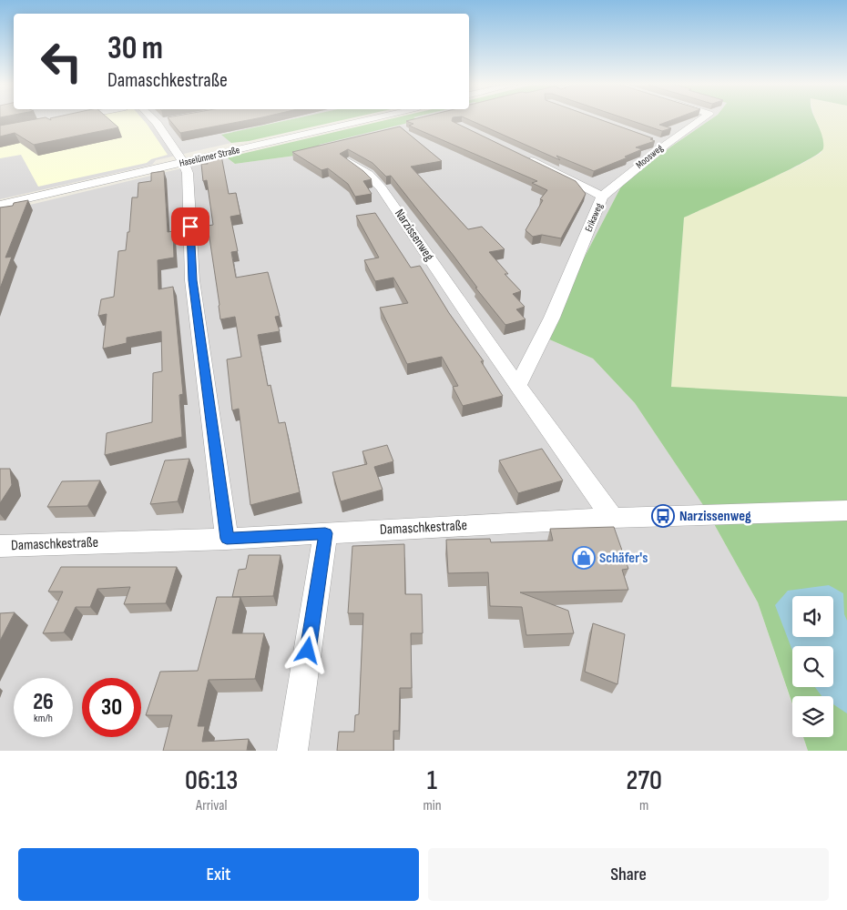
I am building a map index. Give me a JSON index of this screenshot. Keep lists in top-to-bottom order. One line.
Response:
{"streets":{"street":["Haselünner Straße","Moosweg","Erikaweg","Narzissenweg","Damaschkestraße"]},"crossings":[["Moosweg","Erikaweg"],["Erikaweg","Narzissenweg"],["Narzissenweg","Damaschkestraße"]],"places":{"bus stop":["Narzissenweg"],"shop":["Schäfer's"]},"page":{"turn":["30 m","Damaschkestraße"],"speed":"26 km/h","limit":"30","eta":["06:13","Arrival","1","min","270","m"],"buttons":["Exit","Share"]}}
